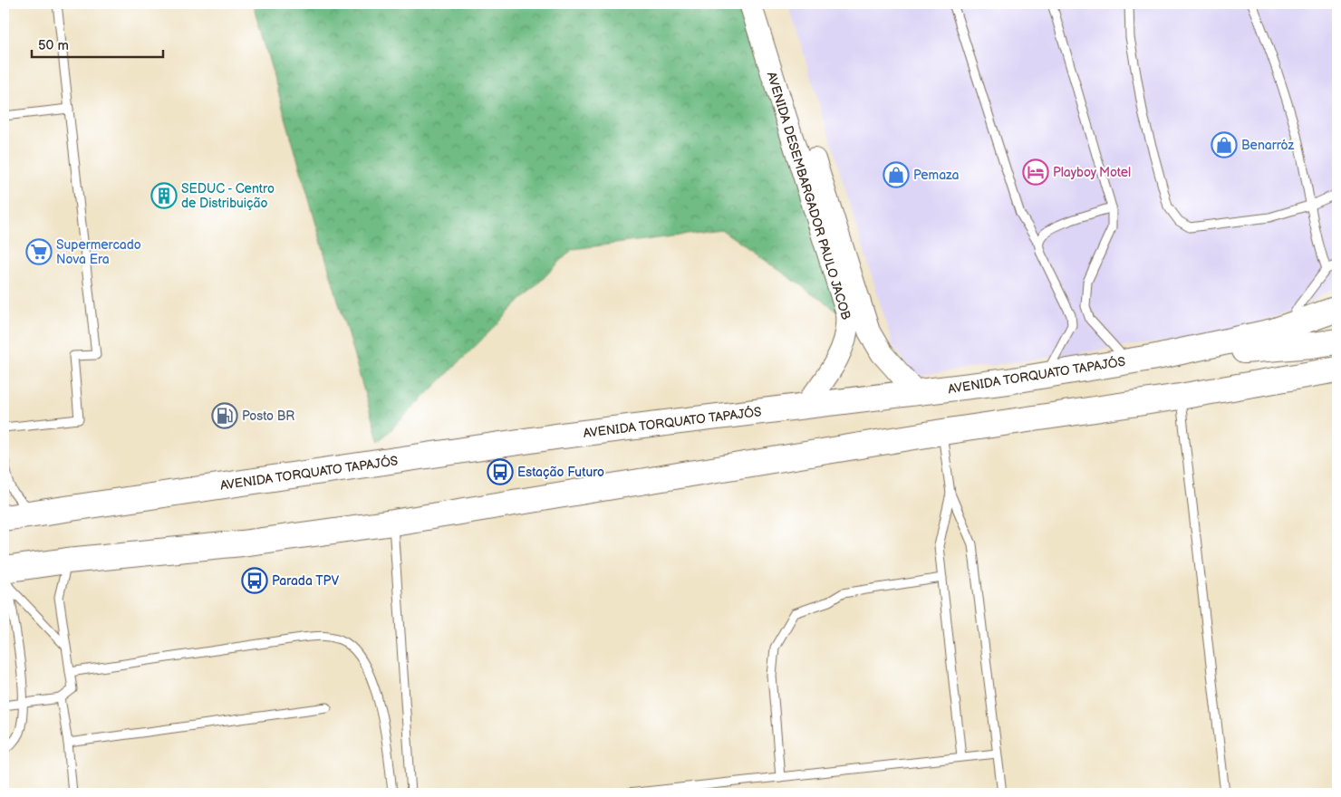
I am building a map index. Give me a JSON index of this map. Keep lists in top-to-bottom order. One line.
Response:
{"streets":{"highway":["AVENIDA TORQUATO TAPAJÓS"],"street":["AVENIDA DESEMBARGADOR PAULO JACOB"]},"crossings":[["AVENIDA DESEMBARGADOR PAULO JACOB","AVENIDA TORQUATO TAPAJÓS"]],"places":{"shop":["Benarróz","Pemaza"],"hotel":["Playboy Motel"],"building":["SEDUC - Centro de Distribuição"],"supermarket":["Supermercado Nova Era"],"fuel station":["Posto BR"],"bus stop":["Estação Futuro","Parada TPV"]},"scale_bar":"50 m"}
